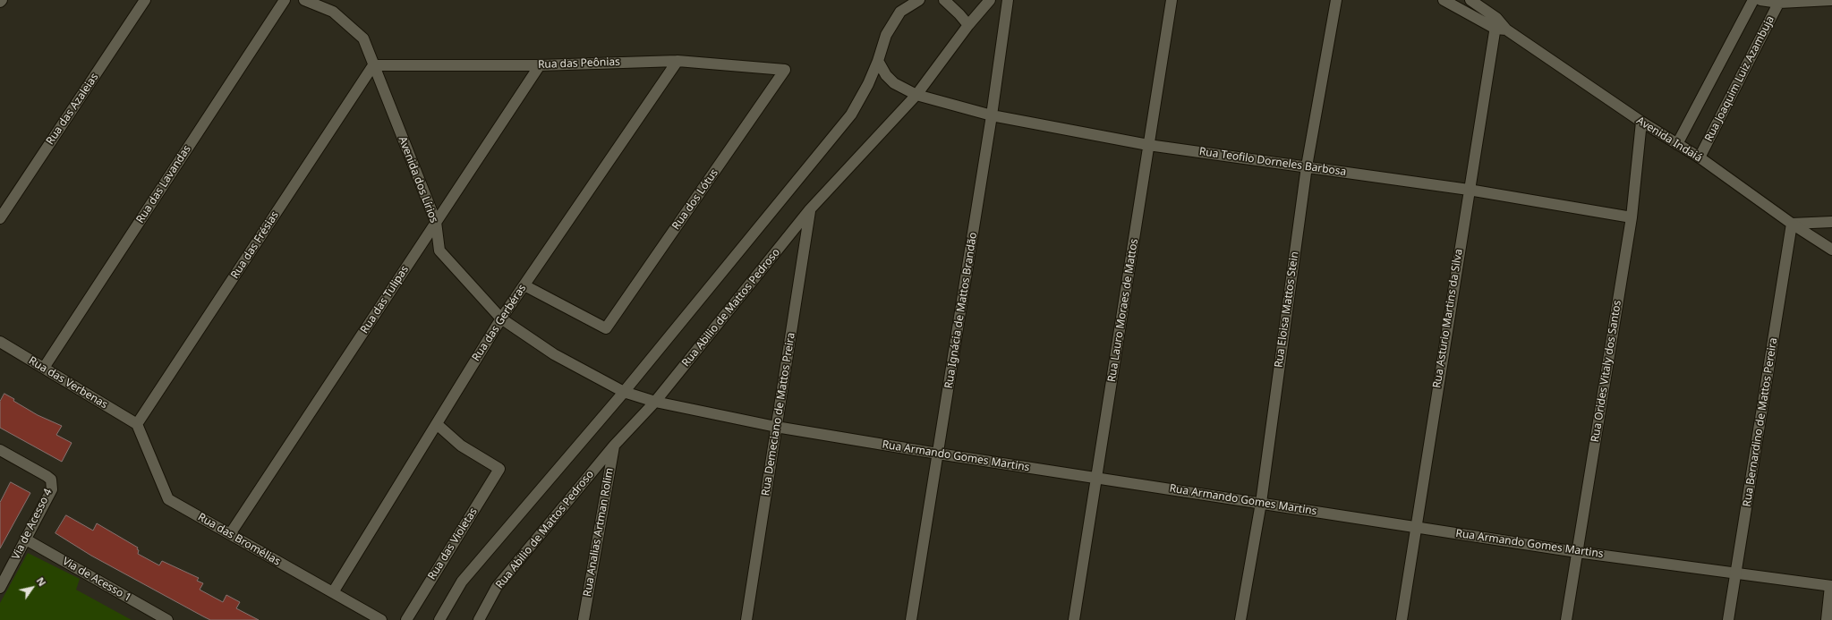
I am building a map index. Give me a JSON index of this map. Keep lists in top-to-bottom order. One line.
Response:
{"streets":{"street":["Rua das Peônias","Rua Joaquim Luiz Azambuja","Rua das Azaleias","Avenida Indaiá","Rua Teofilo Dorneles Barbosa","Avenida dos Lírios","Rua das Lavandas","Rua dos Lótus","Rua das Frésias","Rua das Tulipas","Rua Abilio de Mattos Pedroso","Rua Eloisa Mattos Stein","Rua Ignácia de Mattos Brandão","Rua Lauro Moraes de Mattos","Rua Asturio Martins da Silva","Rua das Gerbéras","Rua Orides Vitaly dos Santos","Rua das Verbenas","Rua Demeciano de Mattos Preira","Rua Bernardino de Mattos Pereira","Rua Armando Gomes Martins","Via de Acesso 4","Rua Analias Artman Rolim","Rua das Bromélias","Rua das Violetas","Via de Acesso 1"]},"crossings":[["Rua das Peônias","Avenida dos Lírios"],["Rua das Peônias","Rua dos Lótus"],["Rua das Peônias","Rua das Frésias"],["Rua das Peônias","Rua das Tulipas"],["Rua das Peônias","Rua das Gerbéras"],["Rua Joaquim Luiz Azambuja","Avenida Indaiá"],["Avenida Indaiá","Rua Asturio Martins da Silva"],["Avenida Indaiá","Rua Orides Vitaly dos Santos"],["Avenida Indaiá","Rua Bernardino de Mattos Pereira"],["Rua Teofilo Dorneles Barbosa","Rua Abilio de Mattos Pedroso"],["Rua Teofilo Dorneles Barbosa","Rua Eloisa Mattos Stein"],["Rua Teofilo Dorneles Barbosa","Rua Ignácia de Mattos Brandão"],["Rua Teofilo Dorneles Barbosa","Rua Lauro Moraes de Mattos"],["Rua Teofilo Dorneles Barbosa","Rua Asturio Martins da Silva"],["Rua Teofilo Dorneles Barbosa","Rua Orides Vitaly dos Santos"],["Avenida dos Lírios","Rua das Frésias"],["Avenida dos Lírios","Rua das Tulipas"],["Avenida dos Lírios","Rua Abilio de Mattos Pedroso"],["Avenida dos Lírios","Rua das Gerbéras"],["Avenida dos Lírios","Rua Armando Gomes Martins"],["Rua das Lavandas","Rua das Verbenas"],["Rua dos Lótus","Rua das Gerbéras"],["Rua das Frésias","Rua das Verbenas"],["Rua das Frésias","Rua das Bromélias"],["Rua das Tulipas","Rua das Bromélias"],["Rua Abilio de Mattos Pedroso","Rua Demeciano de Mattos Preira"],["Rua Abilio de Mattos Pedroso","Rua Armando Gomes Martins"],["Rua Abilio de Mattos Pedroso","Rua Analias Artman Rolim"],["Rua Eloisa Mattos Stein","Rua Armando Gomes Martins"],["Rua Ignácia de Mattos Brandão","Rua Armando Gomes Martins"],["Rua Lauro Moraes de Mattos","Rua Armando Gomes Martins"],["Rua Asturio Martins da Silva","Rua Armando Gomes Martins"],["Rua das Gerbéras","Rua das Bromélias"],["Rua das Gerbéras","Rua das Violetas"],["Rua Orides Vitaly dos Santos","Rua Armando Gomes Martins"],["Rua das Verbenas","Rua das Bromélias"],["Rua Demeciano de Mattos Preira","Rua Armando Gomes Martins"],["Rua Bernardino de Mattos Pereira","Rua Armando Gomes Martins"],["Via de Acesso 4","Via de Acesso 1"]],"north":"top right"}
